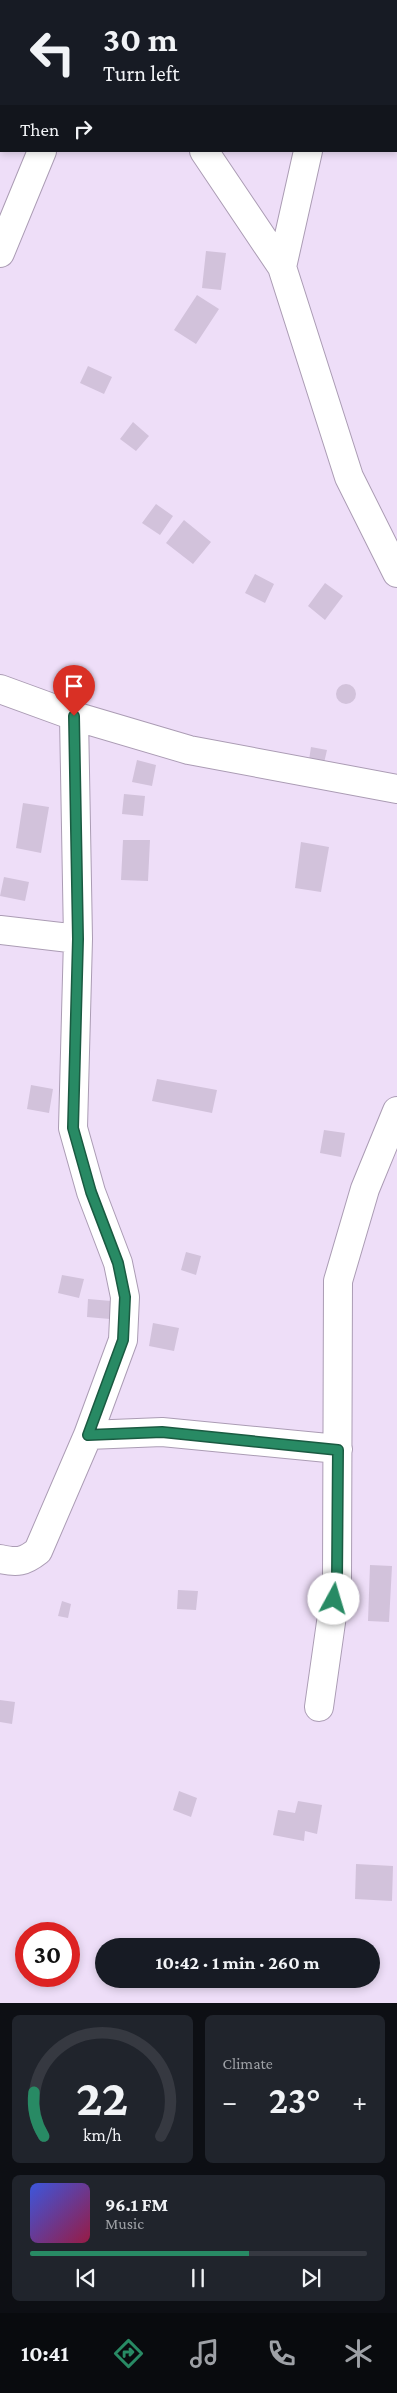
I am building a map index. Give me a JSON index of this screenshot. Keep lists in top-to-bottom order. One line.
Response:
{"page":{"turn":["30 m","Turn left"],"then":"Then","limit":"30","trip":"10:42 · 1 min · 260 m","tile":"Climate","heat":["−","23°","+"],"song":["96.1 FM","Music"],"tabs":"10:41","gauge":["22","km/h"]}}
